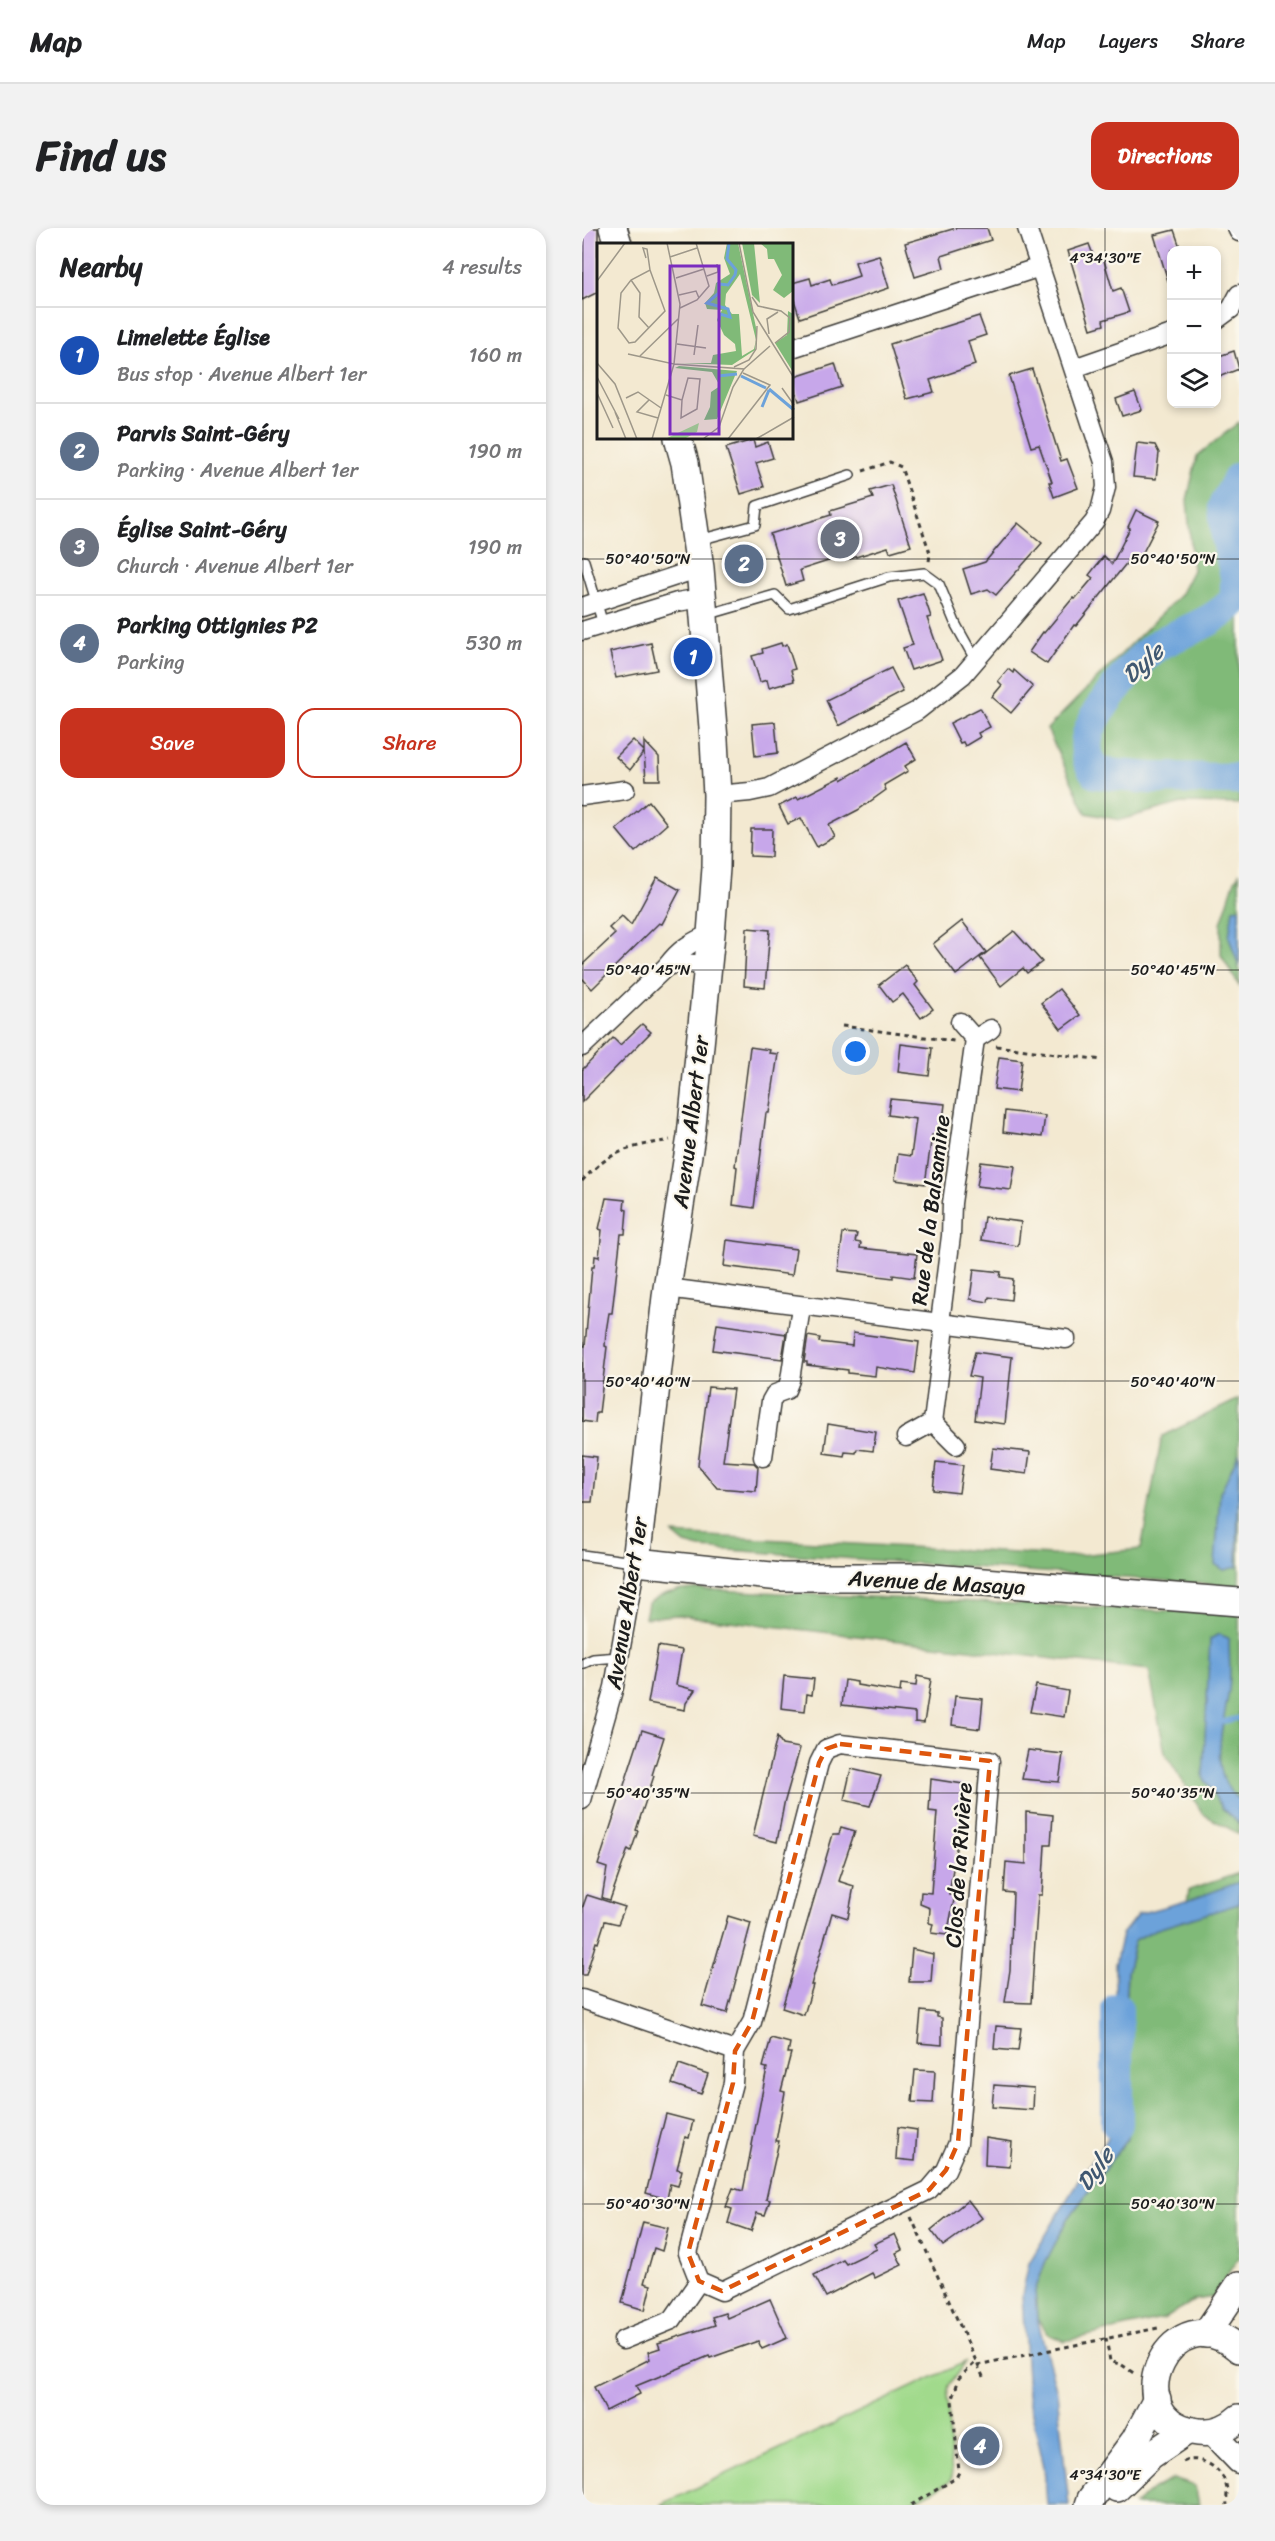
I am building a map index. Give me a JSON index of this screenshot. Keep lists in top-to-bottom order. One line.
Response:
{"streets":{"main road":["Avenue Albert 1er","Avenue de Masaya"],"street":["Rue de la Balsamine","Clos de la Rivière"]},"crossings":[["Avenue Albert 1er","Avenue de Masaya"]],"water":["Dyle"],"page":{"header":"Map","nav":["Map","Layers","Share"],"title":"Find us","buttons":["Directions",["Save","Share"]],"heading":["Nearby","4 results"],"map_buttons":["+","−"],"list":[{"mark":"1","name":"Limelette Église","note":"Bus stop · Avenue Albert 1er","value":"160 m"},{"mark":"2","name":"Parvis Saint-Géry","note":"Parking · Avenue Albert 1er","value":"190 m"},{"mark":"3","name":"Église Saint-Géry","note":"Church · Avenue Albert 1er","value":"190 m"},{"mark":"4","name":"Parking Ottignies P2","note":"Parking","value":"530 m"}],"pins":["3","2","1","4"]},"coordinates":["4°34'30\"E","50°40'50\"N","50°40'45\"N","50°40'40\"N","50°40'35\"N","50°40'30\"N"]}
